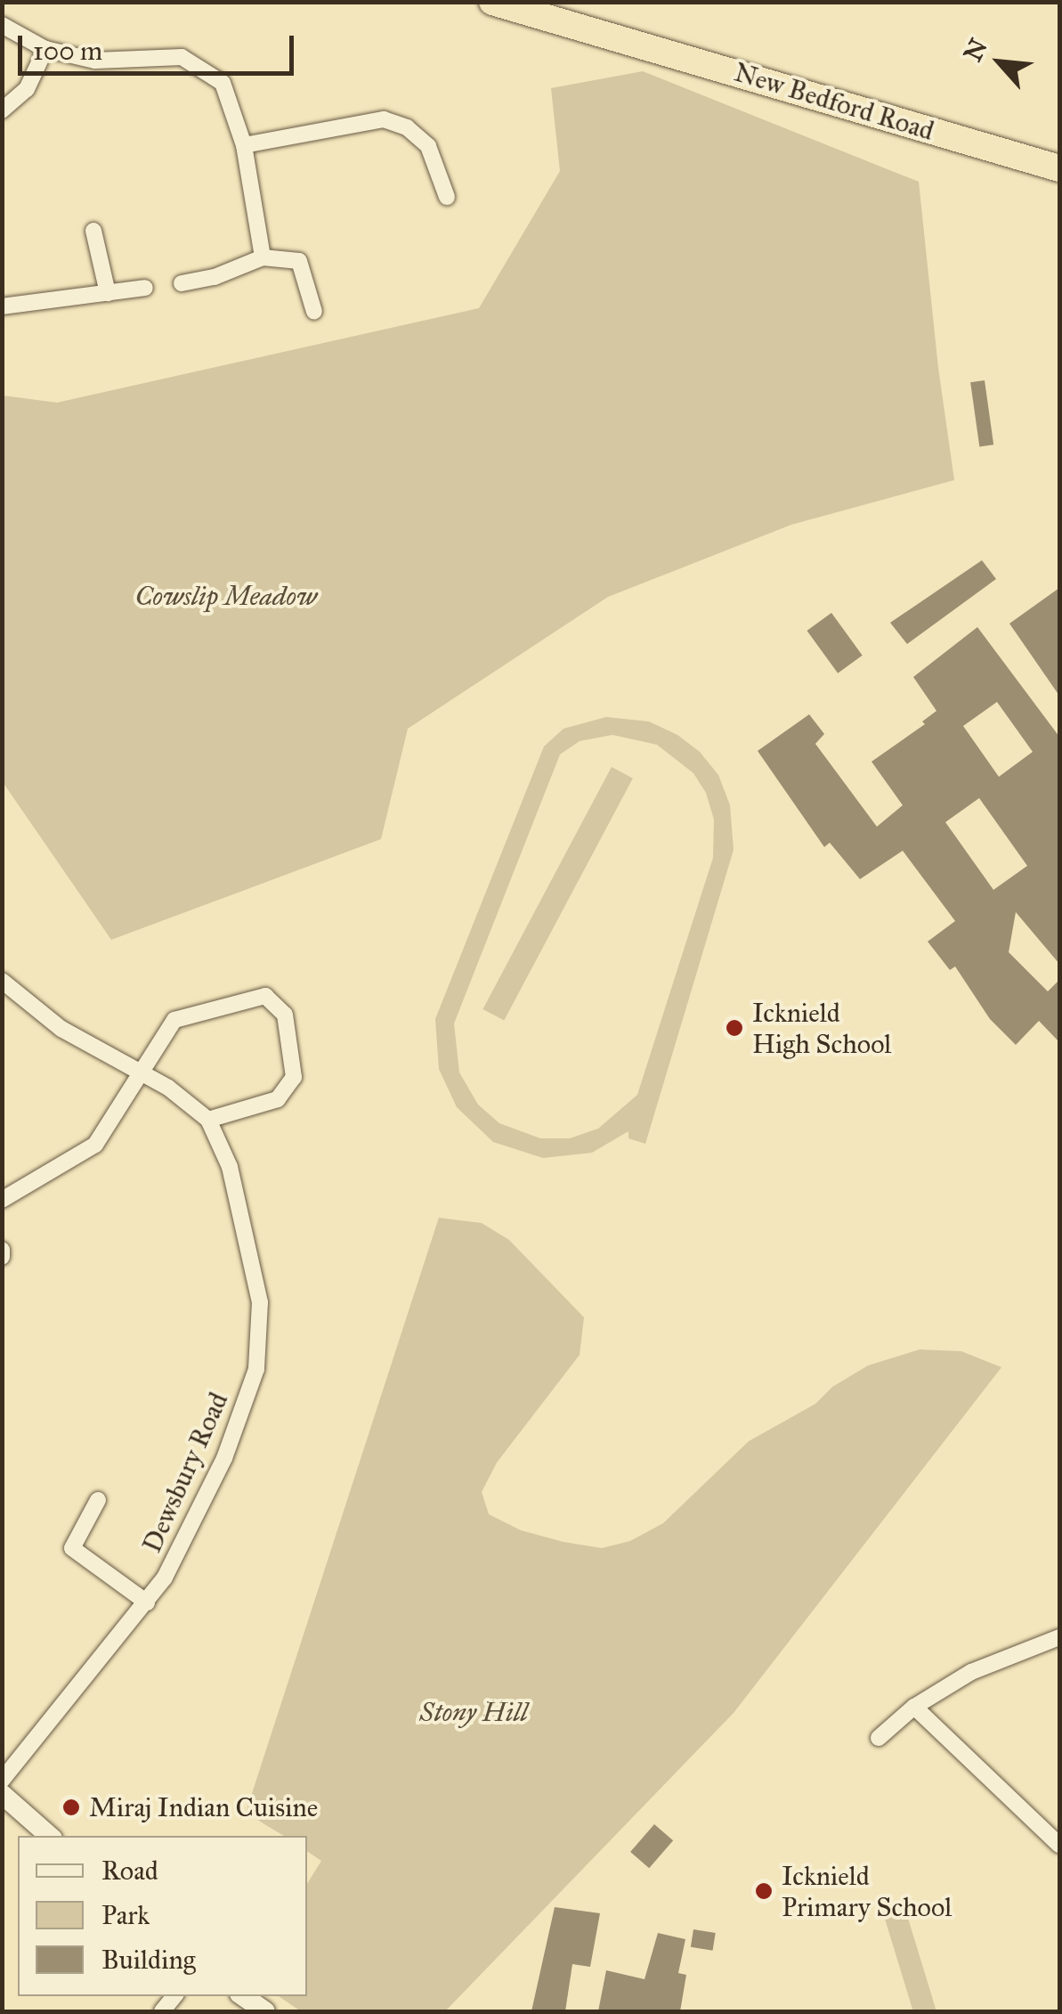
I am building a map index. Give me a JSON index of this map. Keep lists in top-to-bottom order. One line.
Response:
{"streets":{"highway":["New Bedford Road"],"street":["Dewsbury Road"]},"parks":["Cowslip Meadow","Stony Hill"],"places":["Icknield High School","Miraj Indian Cuisine","Icknield Primary School"],"legend":["Road","Park","Building"],"scale_bar":"100 m","north":"top left"}
